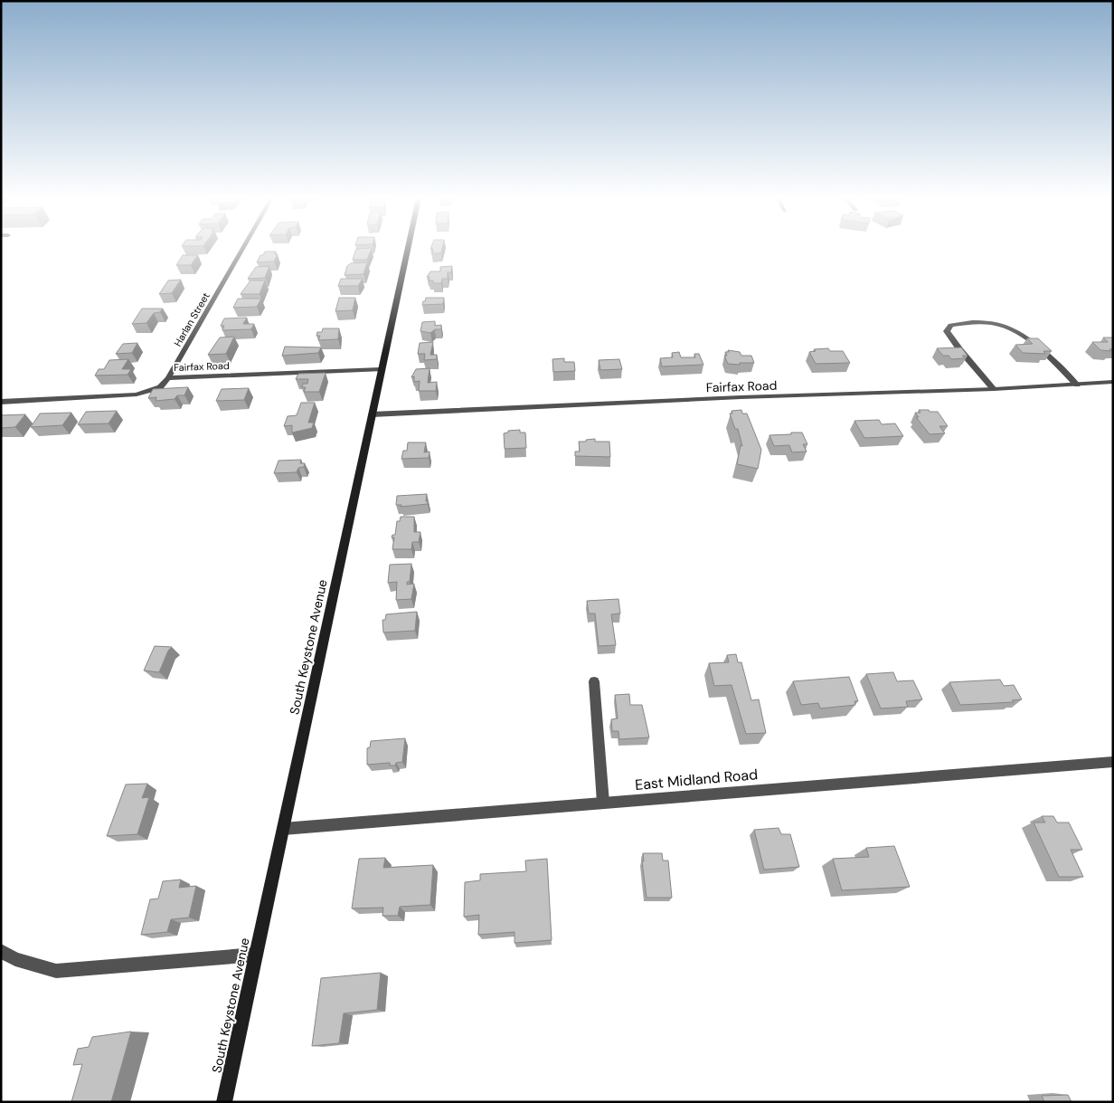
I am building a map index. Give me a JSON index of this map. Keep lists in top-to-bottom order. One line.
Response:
{"streets":{"main road":["South Keystone Avenue"],"street":["Harlan Street","Fairfax Road","East Midland Road"]},"crossings":[["Harlan Street","Fairfax Road"],["Fairfax Road","South Keystone Avenue"],["South Keystone Avenue","East Midland Road"]]}
